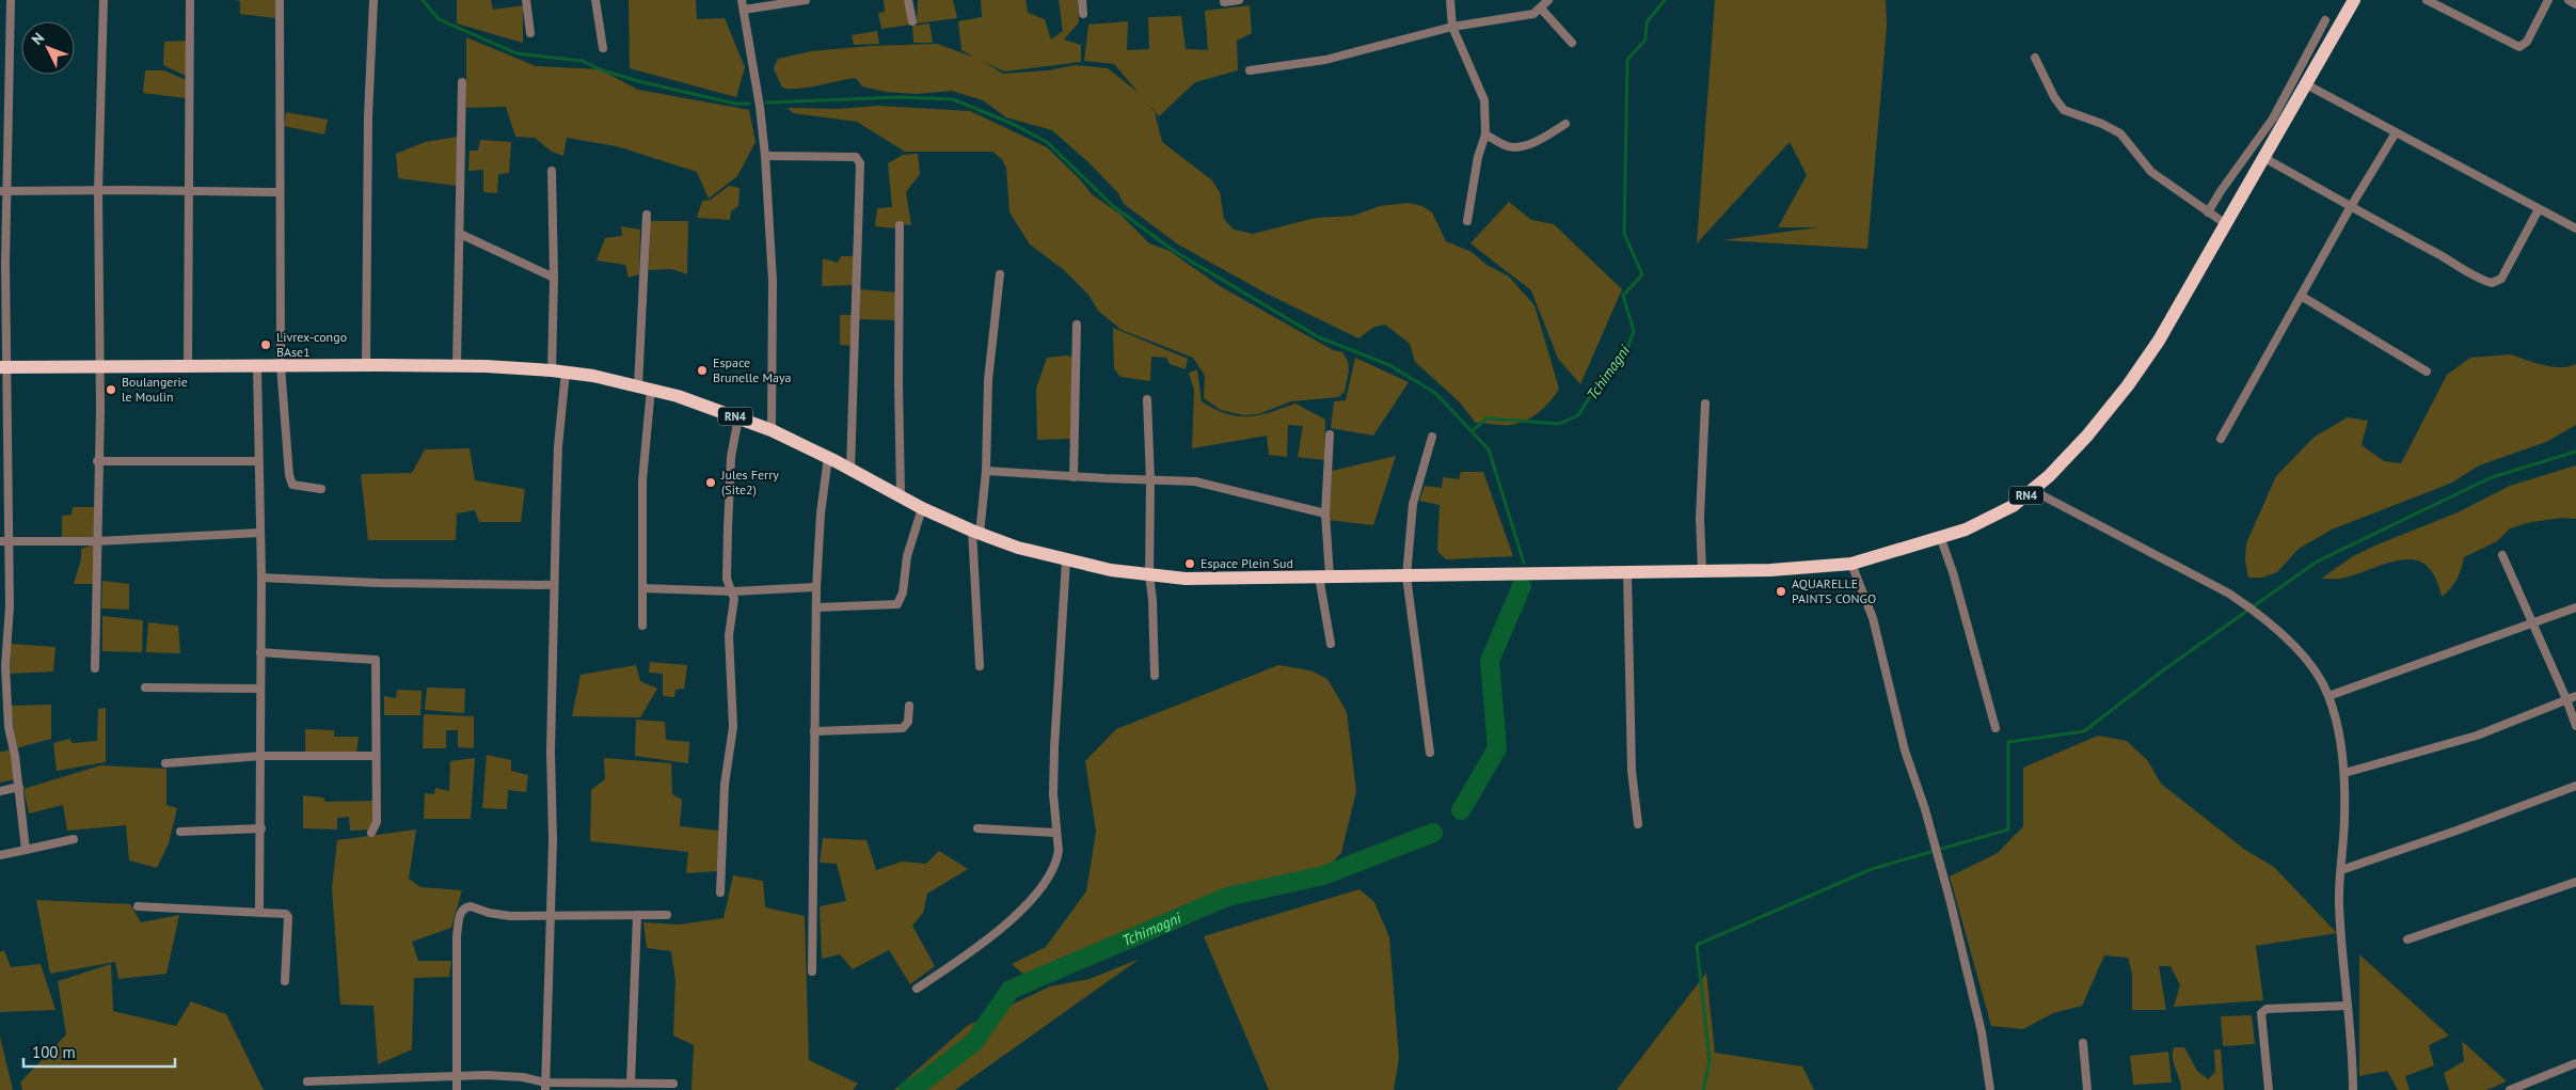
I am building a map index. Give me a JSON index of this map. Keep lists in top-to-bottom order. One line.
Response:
{"streets":{"highway":["RN4"]},"water":["Tchimagni"],"places":["Livrex-congo BAse1","Espace Brunelle Maya","Boulangerie le Moulin","Jules Ferry (Site2)","Espace Plein Sud","AQUARELLE PAINTS CONGO"],"scale_bar":"100 m","north":"top left"}
